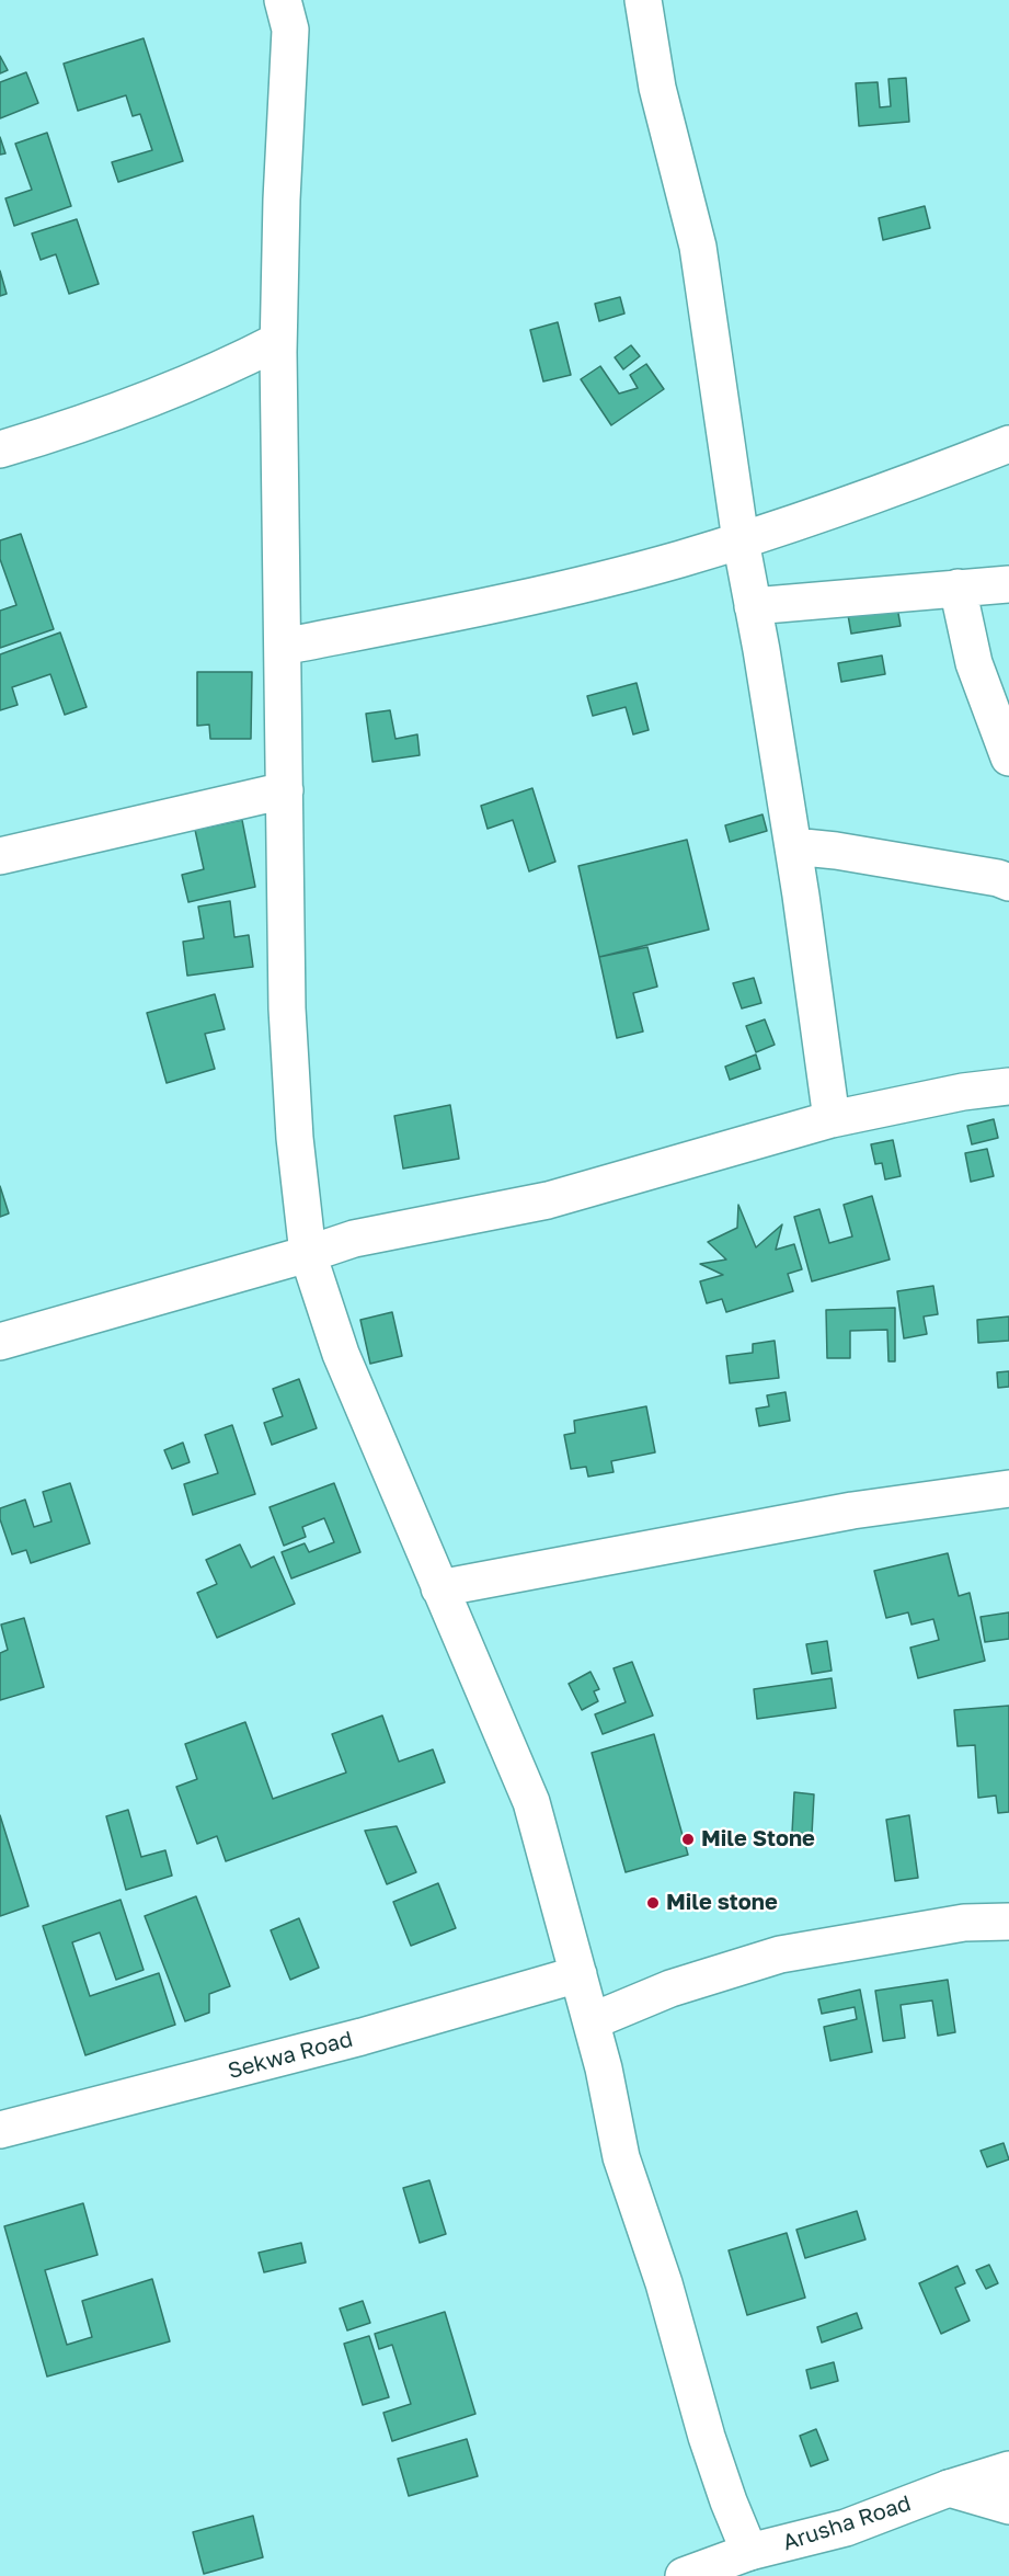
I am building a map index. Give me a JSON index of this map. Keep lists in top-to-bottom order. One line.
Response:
{"streets":{"street":["Sekwa Road","Arusha Road"]},"places":["Mile Stone","Mile stone"]}
